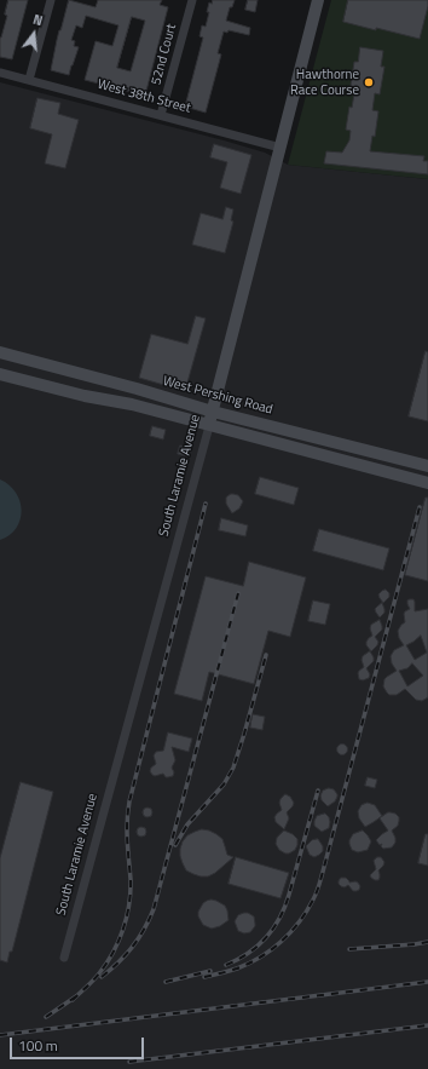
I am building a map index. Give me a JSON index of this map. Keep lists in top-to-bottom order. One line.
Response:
{"streets":{"main road":["West Pershing Road","South Laramie Avenue"],"street":["52nd Court","West 38th Street"]},"crossings":[["52nd Court","West 38th Street"],["West 38th Street","South Laramie Avenue"],["West Pershing Road","South Laramie Avenue"]],"places":["Hawthorne Race Course"],"scale_bar":"100 m","north":"top"}
